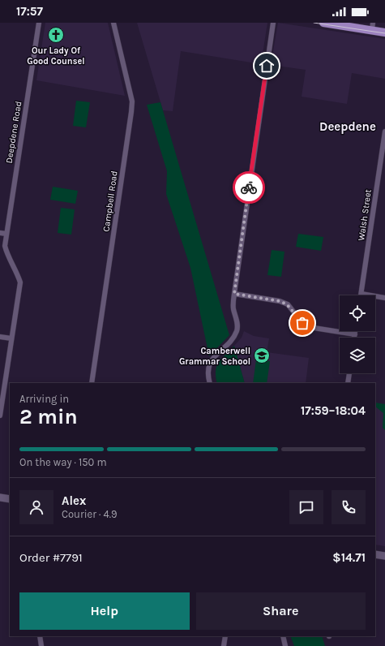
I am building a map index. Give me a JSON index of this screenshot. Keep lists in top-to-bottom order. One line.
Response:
{"streets":{"street":["Deepdene Road","Campbell Road","Walsh Street"]},"districts":["Deepdene"],"places":{"church":["Our Lady Of Good Counsel"],"school or university":["Camberwell Grammar School"]},"page":{"status":"17:57","heading":["2 min","Arriving in","17:59–18:04"],"panel":["Alex","Courier · 4.9","Order #7791","$14.71"],"bar":"On the way · 150 m","buttons":["Help","Share"]}}
